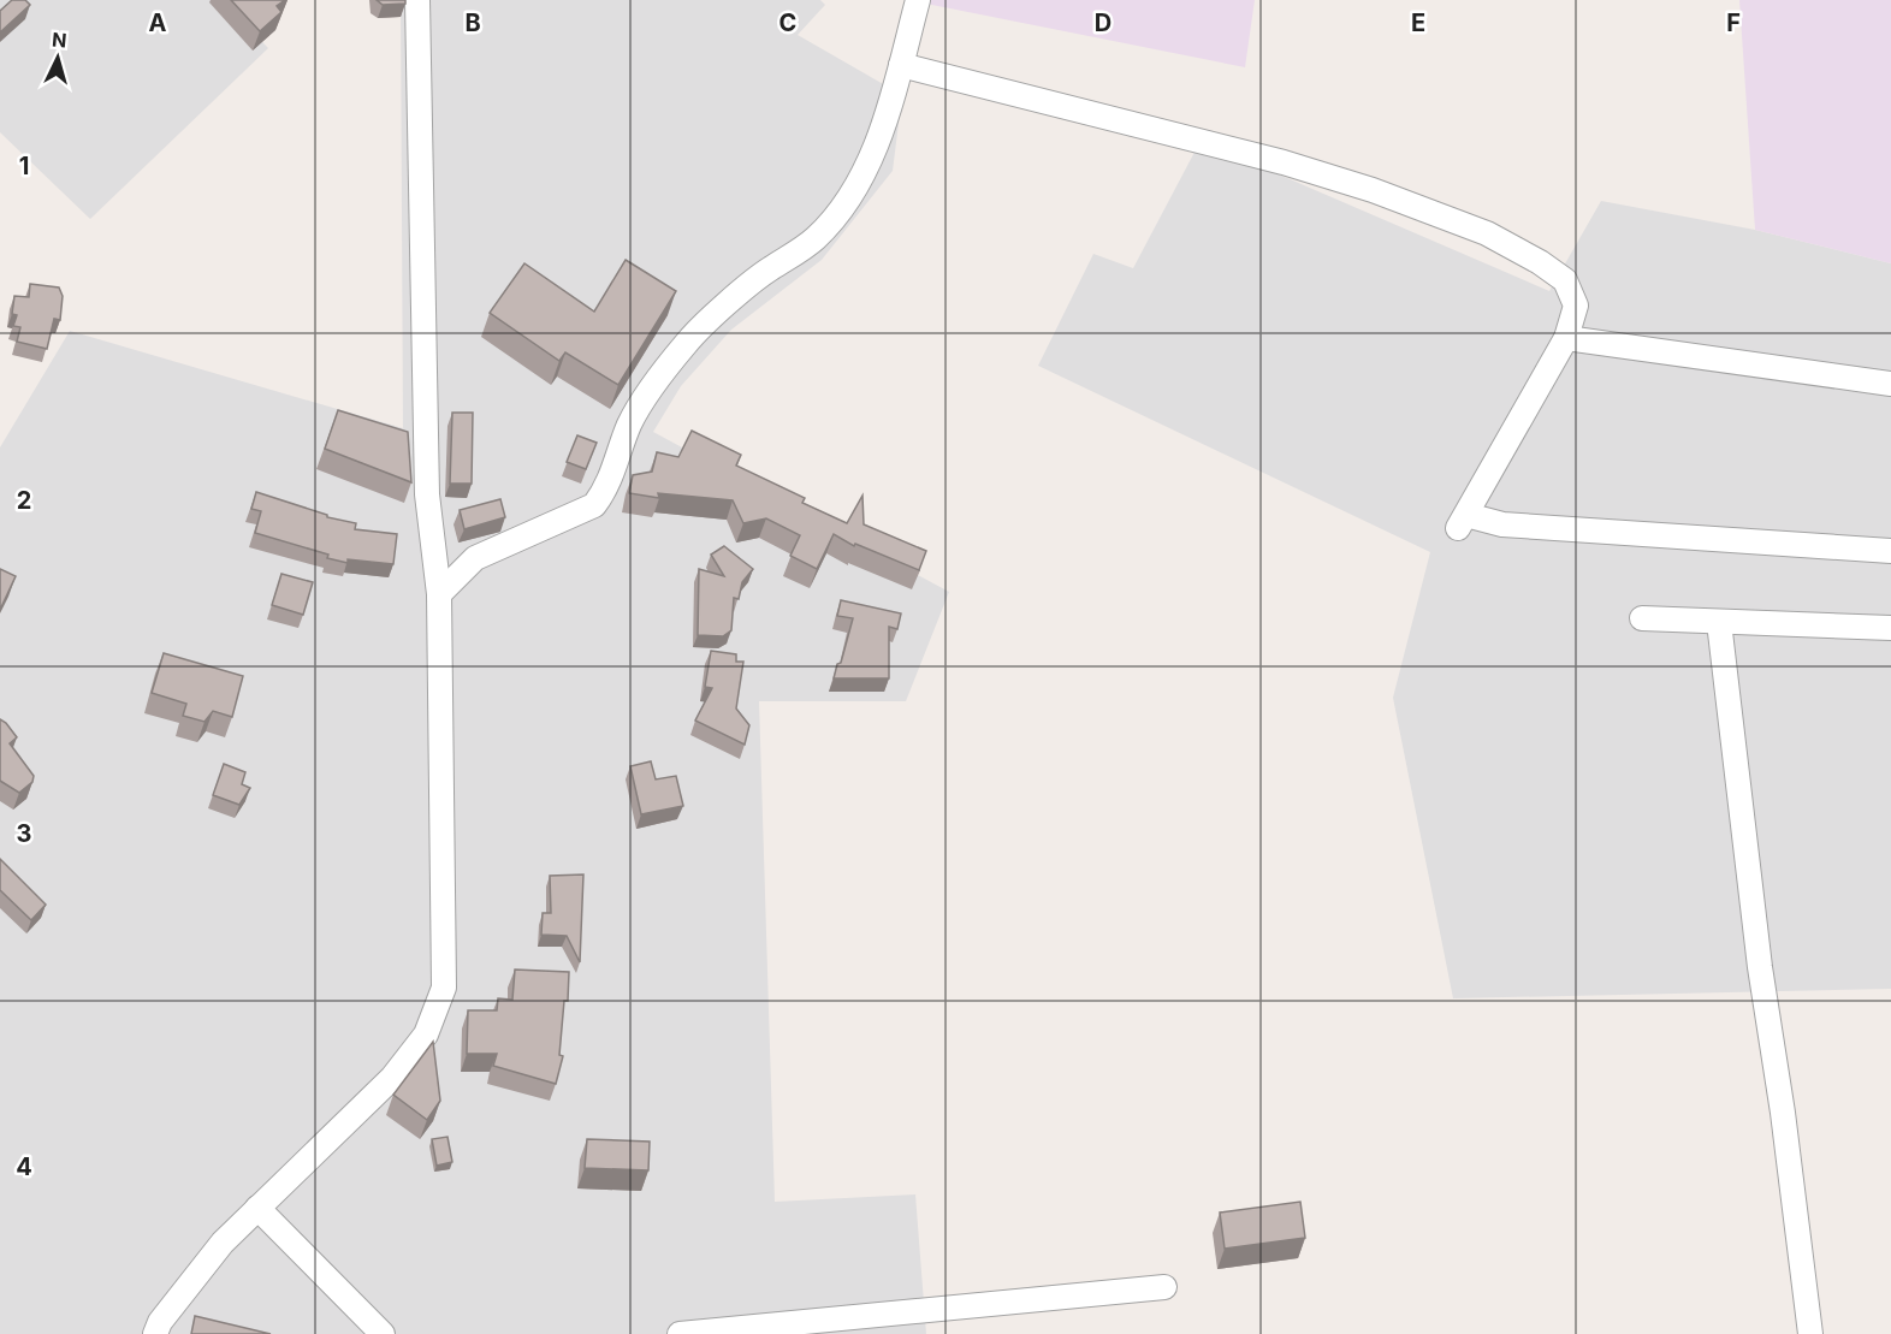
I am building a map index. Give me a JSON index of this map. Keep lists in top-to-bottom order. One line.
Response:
{"north":"top","grid":{"columns":["A","B","C","D","E","F"],"rows":["1","2","3","4"]}}
